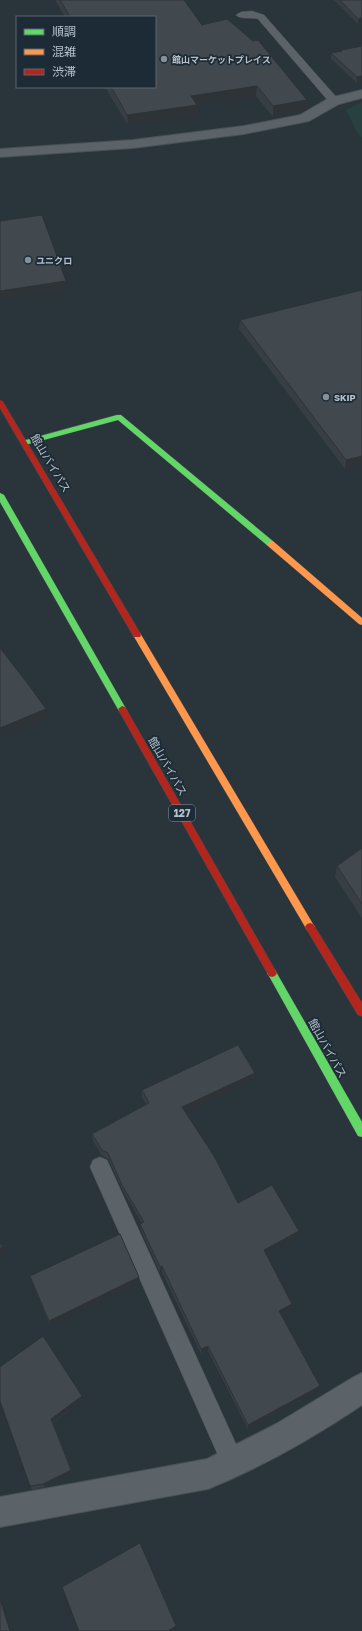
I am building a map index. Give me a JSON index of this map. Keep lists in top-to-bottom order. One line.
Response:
{"streets":{"main road":["館山バイパス","127"]},"places":["館山マーケットプレイス","ユニクロ","SKIP"],"legend":["順調","混雑","渋滞"]}
